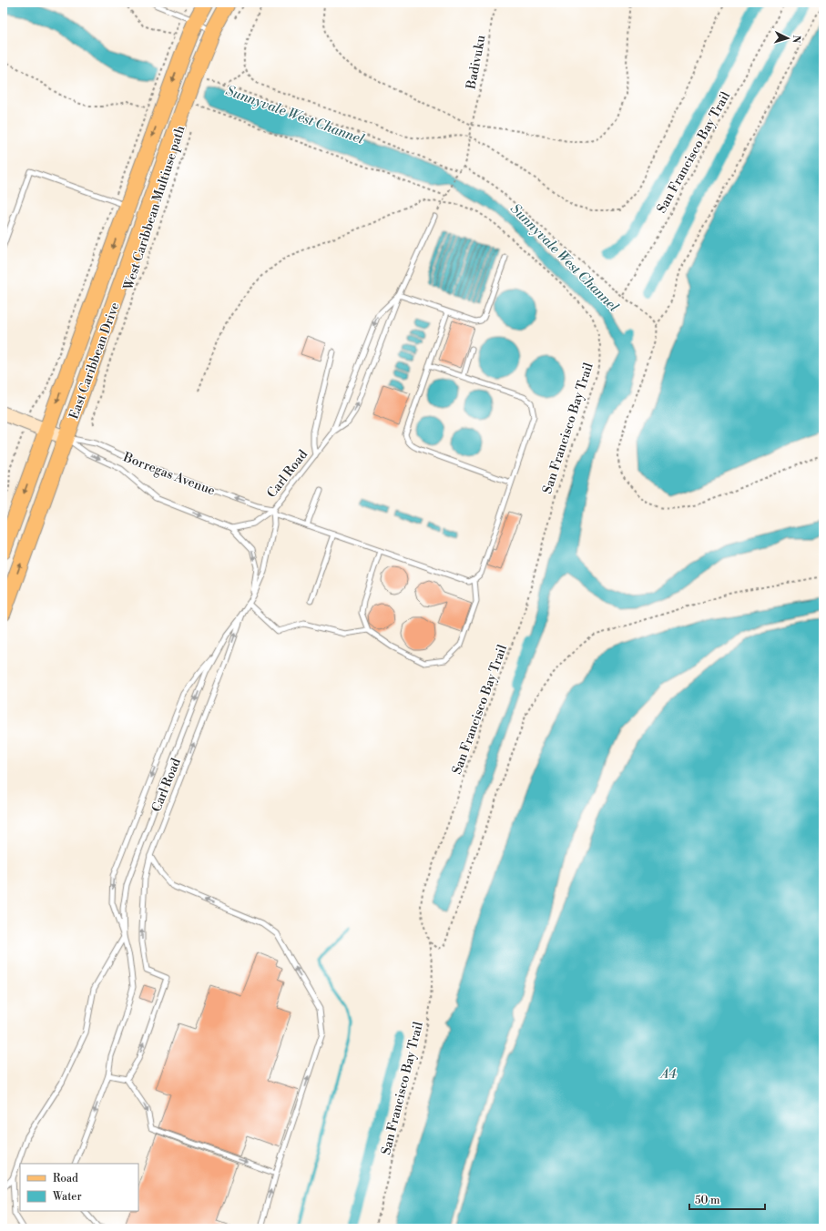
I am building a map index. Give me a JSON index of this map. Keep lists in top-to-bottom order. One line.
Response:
{"streets":{"main road":["East Caribbean Drive"],"street":["Borregas Avenue"],"lane":["Carl Road"],"path":["Badivuku","San Francisco Bay Trail","West Caribbean Multiuse path"]},"crossings":[["East Caribbean Drive","Borregas Avenue"],["Borregas Avenue","Carl Road"]],"water":["Sunnyvale West Channel","A4"],"legend":["Road","Water"],"scale_bar":"50 m","north":"right"}
